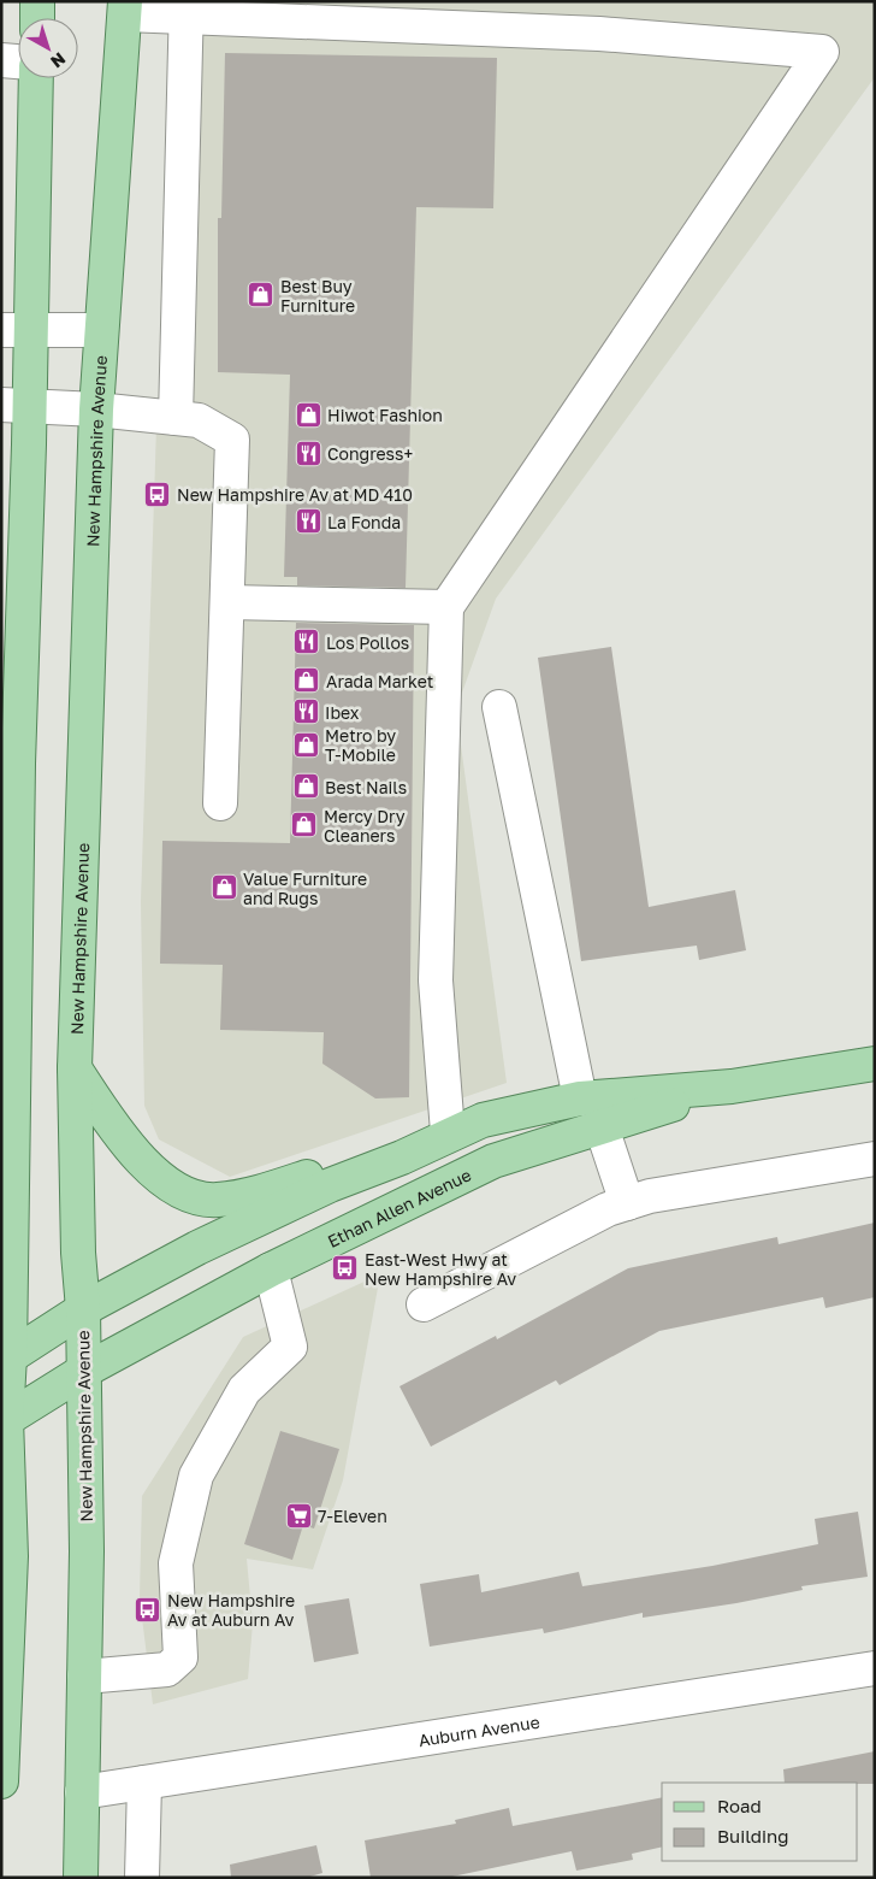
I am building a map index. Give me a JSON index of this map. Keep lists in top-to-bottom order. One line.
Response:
{"streets":{"main road":["New Hampshire Avenue","Ethan Allen Avenue"],"street":["Auburn Avenue"]},"crossings":[["New Hampshire Avenue","Ethan Allen Avenue"],["New Hampshire Avenue","Auburn Avenue"]],"places":{"shop":["Best Buy Furniture","Hiwot Fashion","Arada Market","Metro by T-Mobile","Best Nails","Mercy Dry Cleaners","Value Furniture and Rugs"],"restaurant":["Congress+","La Fonda","Los Pollos","Ibex"],"bus stop":["New Hampshire Av at MD 410","East-West Hwy at New Hampshire Av","New Hampshire Av at Auburn Av"],"supermarket":["7-Eleven"]},"legend":["Road","Building"],"north":"bottom right"}
